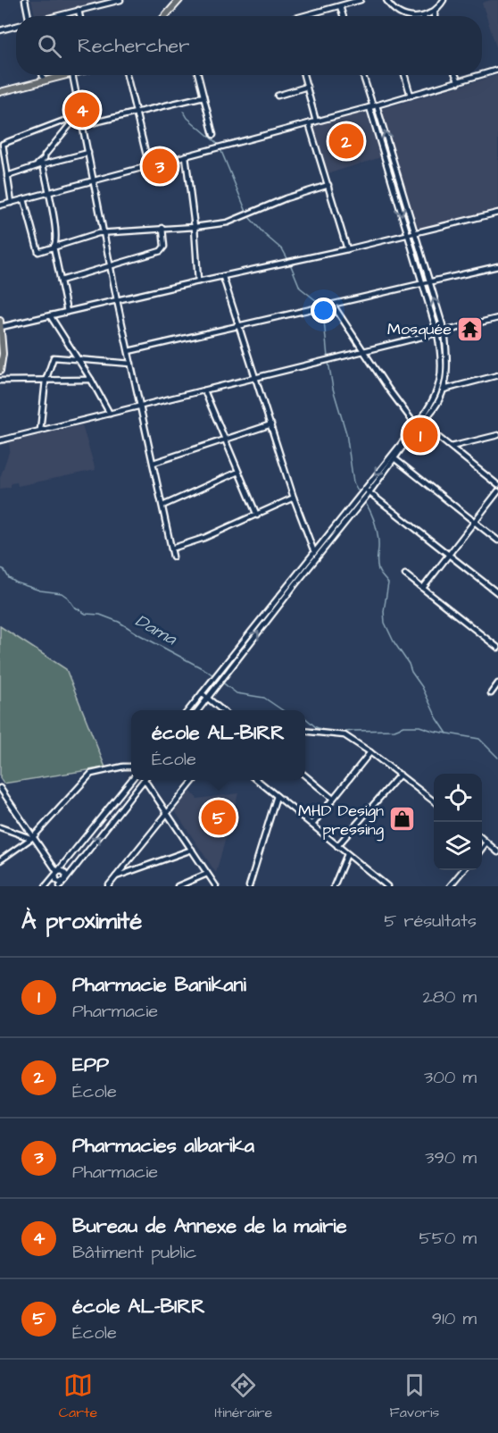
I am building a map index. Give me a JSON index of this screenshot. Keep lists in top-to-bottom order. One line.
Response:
{"water":["Dama"],"places":{"temple":["Mosquée"],"shop":["MHD Design pressing"]},"page":{"search":"Rechercher","pins":["4","2","3","1","5"],"popup":["école AL-BIRR","École"],"heading":["À proximité","5 résultats"],"list":[{"mark":"1","name":"Pharmacie Banikani","note":"Pharmacie","value":"280 m"},{"mark":"2","name":"EPP","note":"École","value":"300 m"},{"mark":"3","name":"Pharmacies albarika","note":"Pharmacie","value":"390 m"},{"mark":"4","name":"Bureau de Annexe de la mairie","note":"Bâtiment public","value":"550 m"},{"mark":"5","name":"école AL-BIRR","note":"École","value":"910 m"}],"nav":["Carte","Itinéraire","Favoris"]}}
